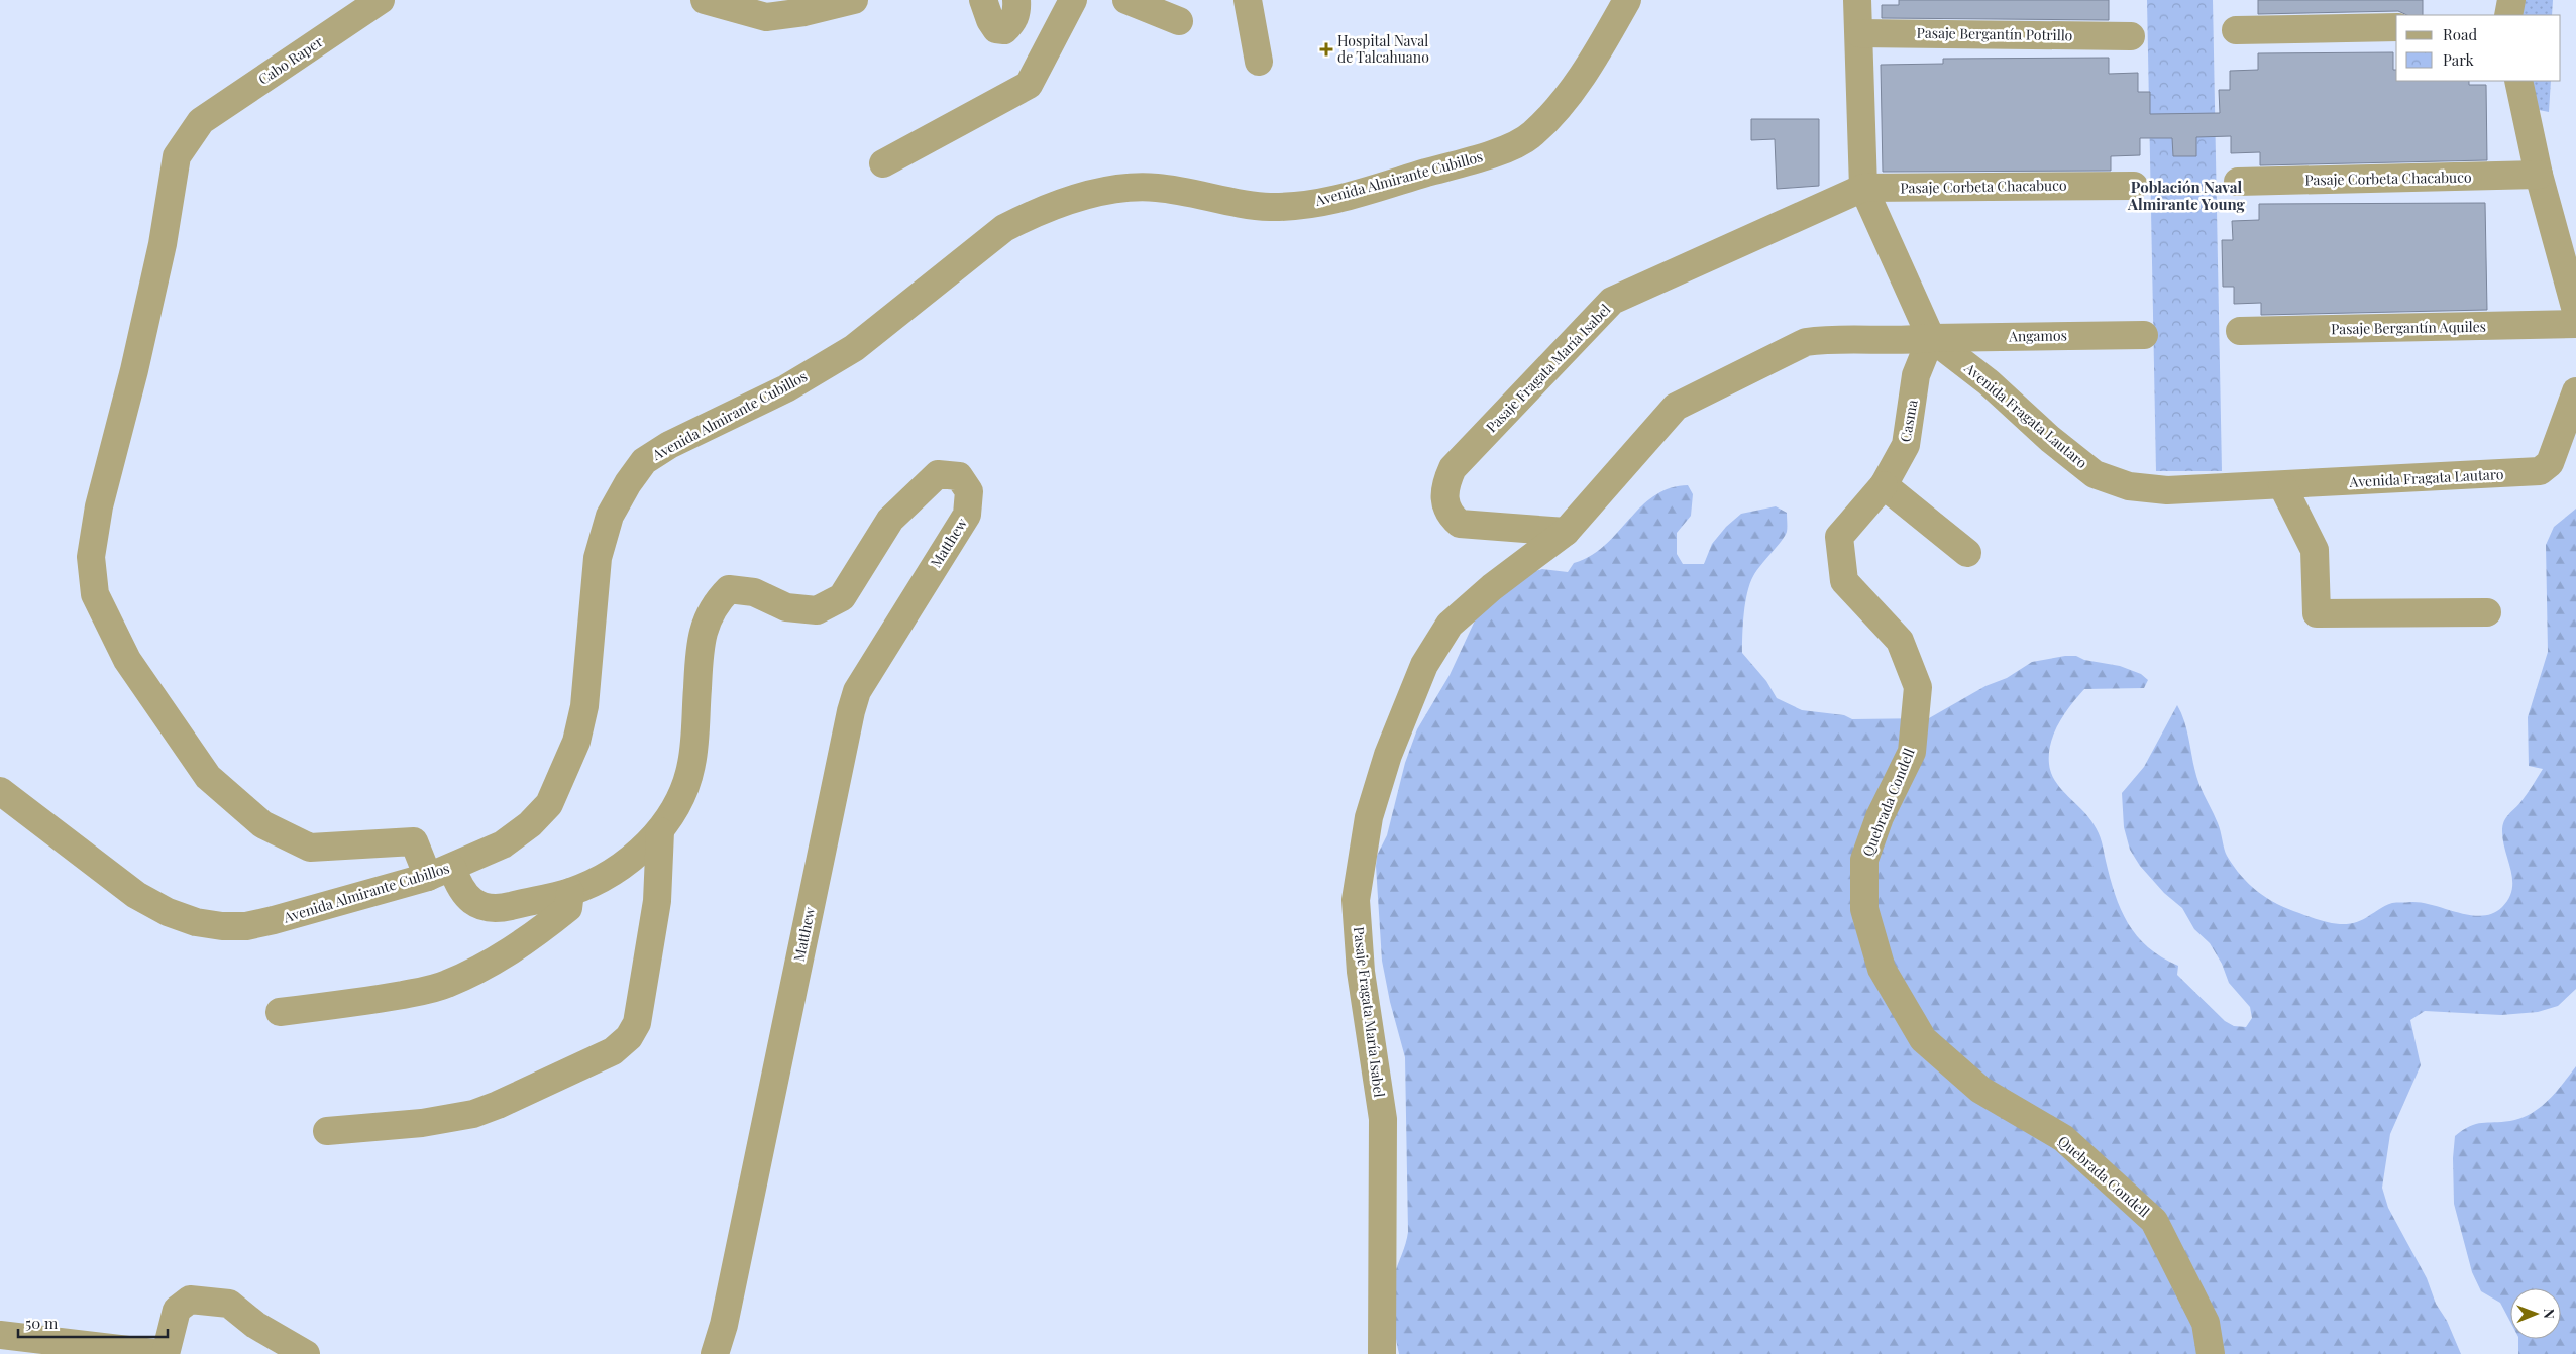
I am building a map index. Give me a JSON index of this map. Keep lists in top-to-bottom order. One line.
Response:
{"streets":{"street":["Pasaje Bergantín Potrillo","Cabo Raper","Avenida Almirante Cubillos","Pasaje Corbeta Chacabuco","Pasaje Bergantín Aquiles","Angamos","Pasaje Fragata María Isabel","Avenida Fragata Lautaro","Casma","Matthew","Quebrada Condell"]},"crossings":[["Pasaje Bergantín Potrillo","Avenida Fragata Lautaro"],["Cabo Raper","Matthew"],["Avenida Almirante Cubillos","Matthew"],["Pasaje Corbeta Chacabuco","Pasaje Fragata María Isabel"],["Pasaje Corbeta Chacabuco","Avenida Fragata Lautaro"],["Angamos","Pasaje Fragata María Isabel"],["Angamos","Avenida Fragata Lautaro"],["Angamos","Casma"],["Pasaje Fragata María Isabel","Avenida Fragata Lautaro"],["Pasaje Fragata María Isabel","Casma"],["Avenida Fragata Lautaro","Casma"],["Casma","Quebrada Condell"]],"districts":["Población Naval Almirante Young"],"places":{"health":["Hospital Naval de Talcahuano"]},"legend":["Road","Park"],"scale_bar":"50 m","north":"right"}
